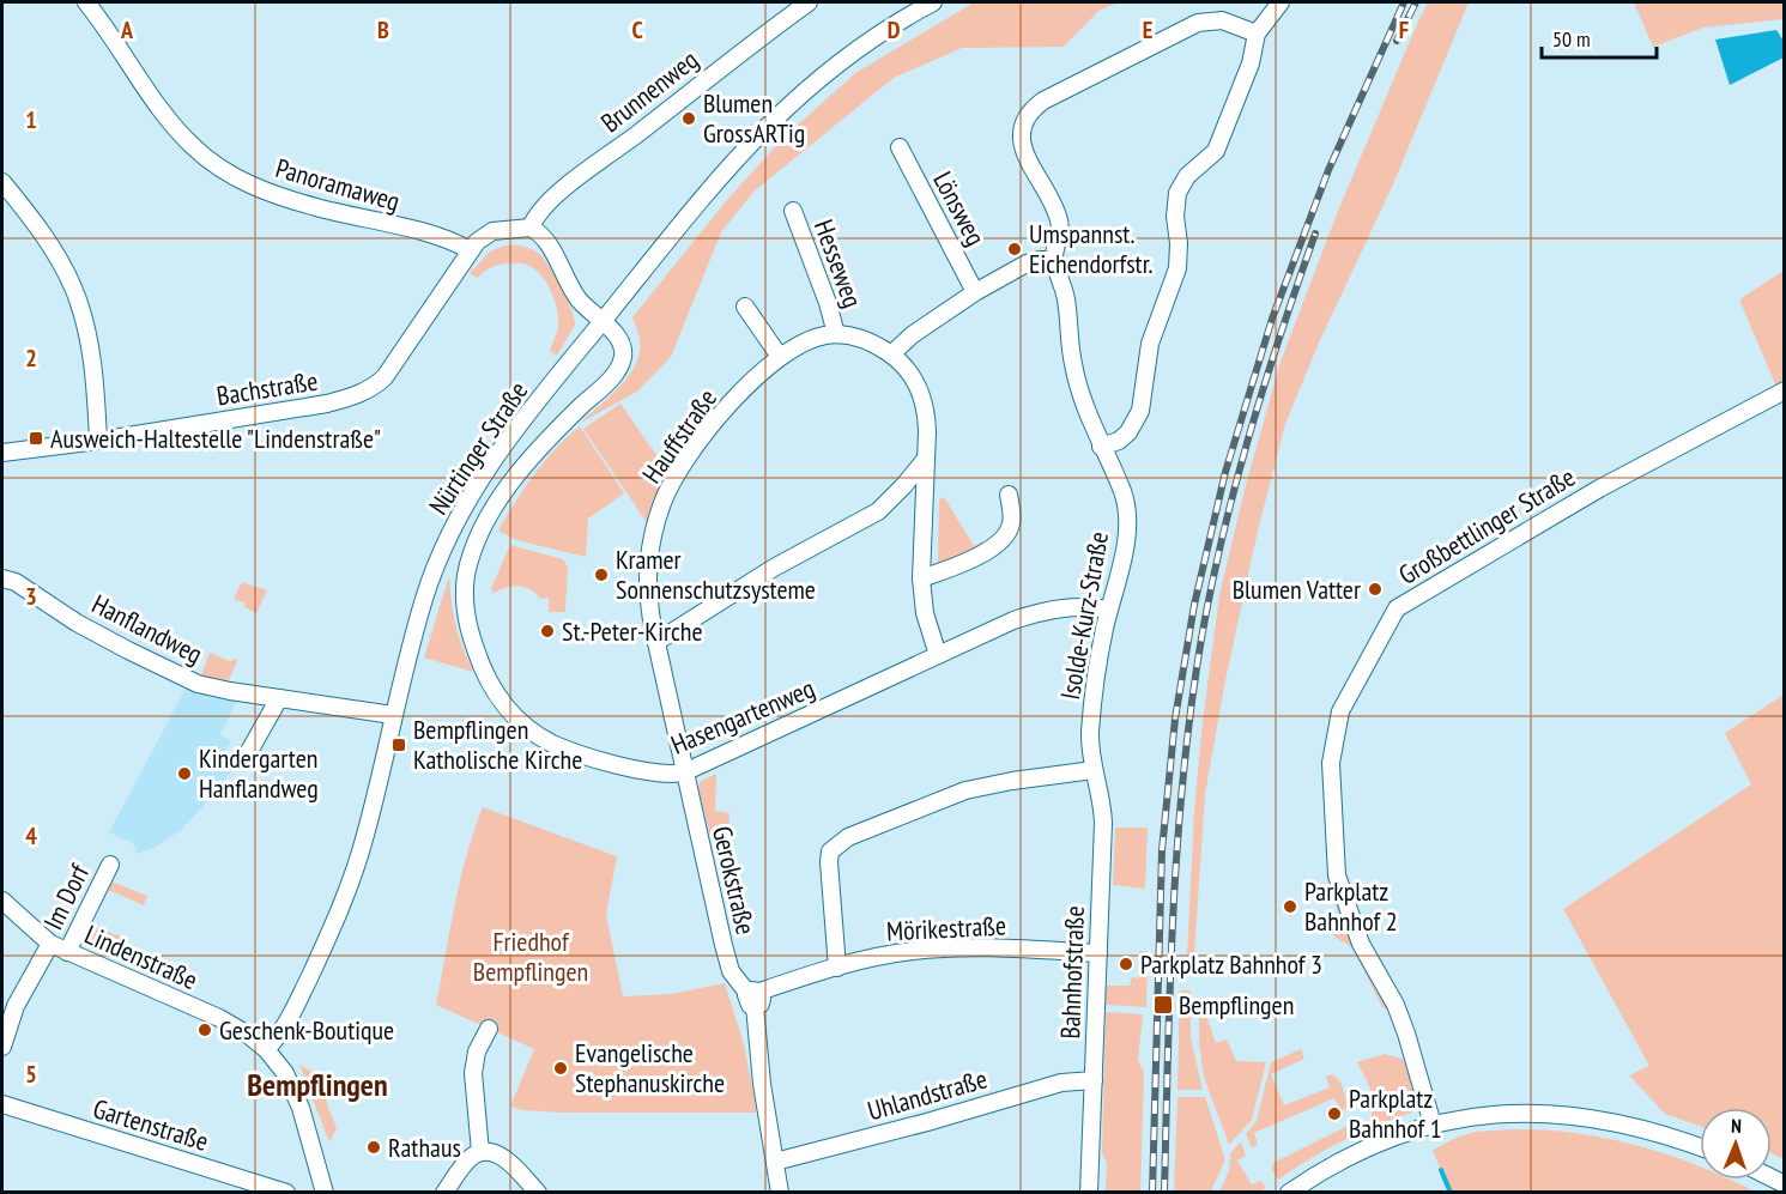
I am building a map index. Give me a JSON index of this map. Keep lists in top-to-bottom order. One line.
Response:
{"streets":{"street":["Brunnenweg","Panoramaweg","Lönsweg","Hesseweg","Bachstraße","Hauffstraße","Nürtinger Straße","Großbettlinger Straße","Isolde-Kurz-Straße","Hanflandweg","Hasengartenweg","Gerokstraße","Im Dorf","Mörikestraße","Lindenstraße","Bahnhofstraße","Uhlandstraße","Gartenstraße"]},"crossings":[["Panoramaweg","Bachstraße"],["Hesseweg","Hauffstraße"],["Hauffstraße","Hasengartenweg"],["Hauffstraße","Gerokstraße"],["Nürtinger Straße","Hanflandweg"],["Nürtinger Straße","Hasengartenweg"],["Nürtinger Straße","Lindenstraße"],["Isolde-Kurz-Straße","Hasengartenweg"],["Isolde-Kurz-Straße","Bahnhofstraße"],["Hasengartenweg","Gerokstraße"],["Gerokstraße","Mörikestraße"],["Gerokstraße","Uhlandstraße"],["Im Dorf","Lindenstraße"],["Mörikestraße","Bahnhofstraße"],["Bahnhofstraße","Uhlandstraße"]],"districts":["Bempflingen"],"parks":["Friedhof Bempflingen"],"places":{"other":["Blumen GrossARTig","Umspannst. Eichendorfstr.","Kramer Sonnenschutzsysteme","Blumen Vatter","St.-Peter-Kirche","Kindergarten Hanflandweg","Parkplatz Bahnhof 2","Parkplatz Bahnhof 3","Geschenk-Boutique","Evangelische Stephanuskirche","Parkplatz Bahnhof 1","Rathaus"],"transit":["Ausweich-Haltestelle \"Lindenstraße\"","Bempflingen Katholische Kirche","Bempflingen"]},"scale_bar":"50 m","north":"top","grid":{"columns":["A","B","C","D","E","F"],"rows":["1","2","3","4","5"]}}
